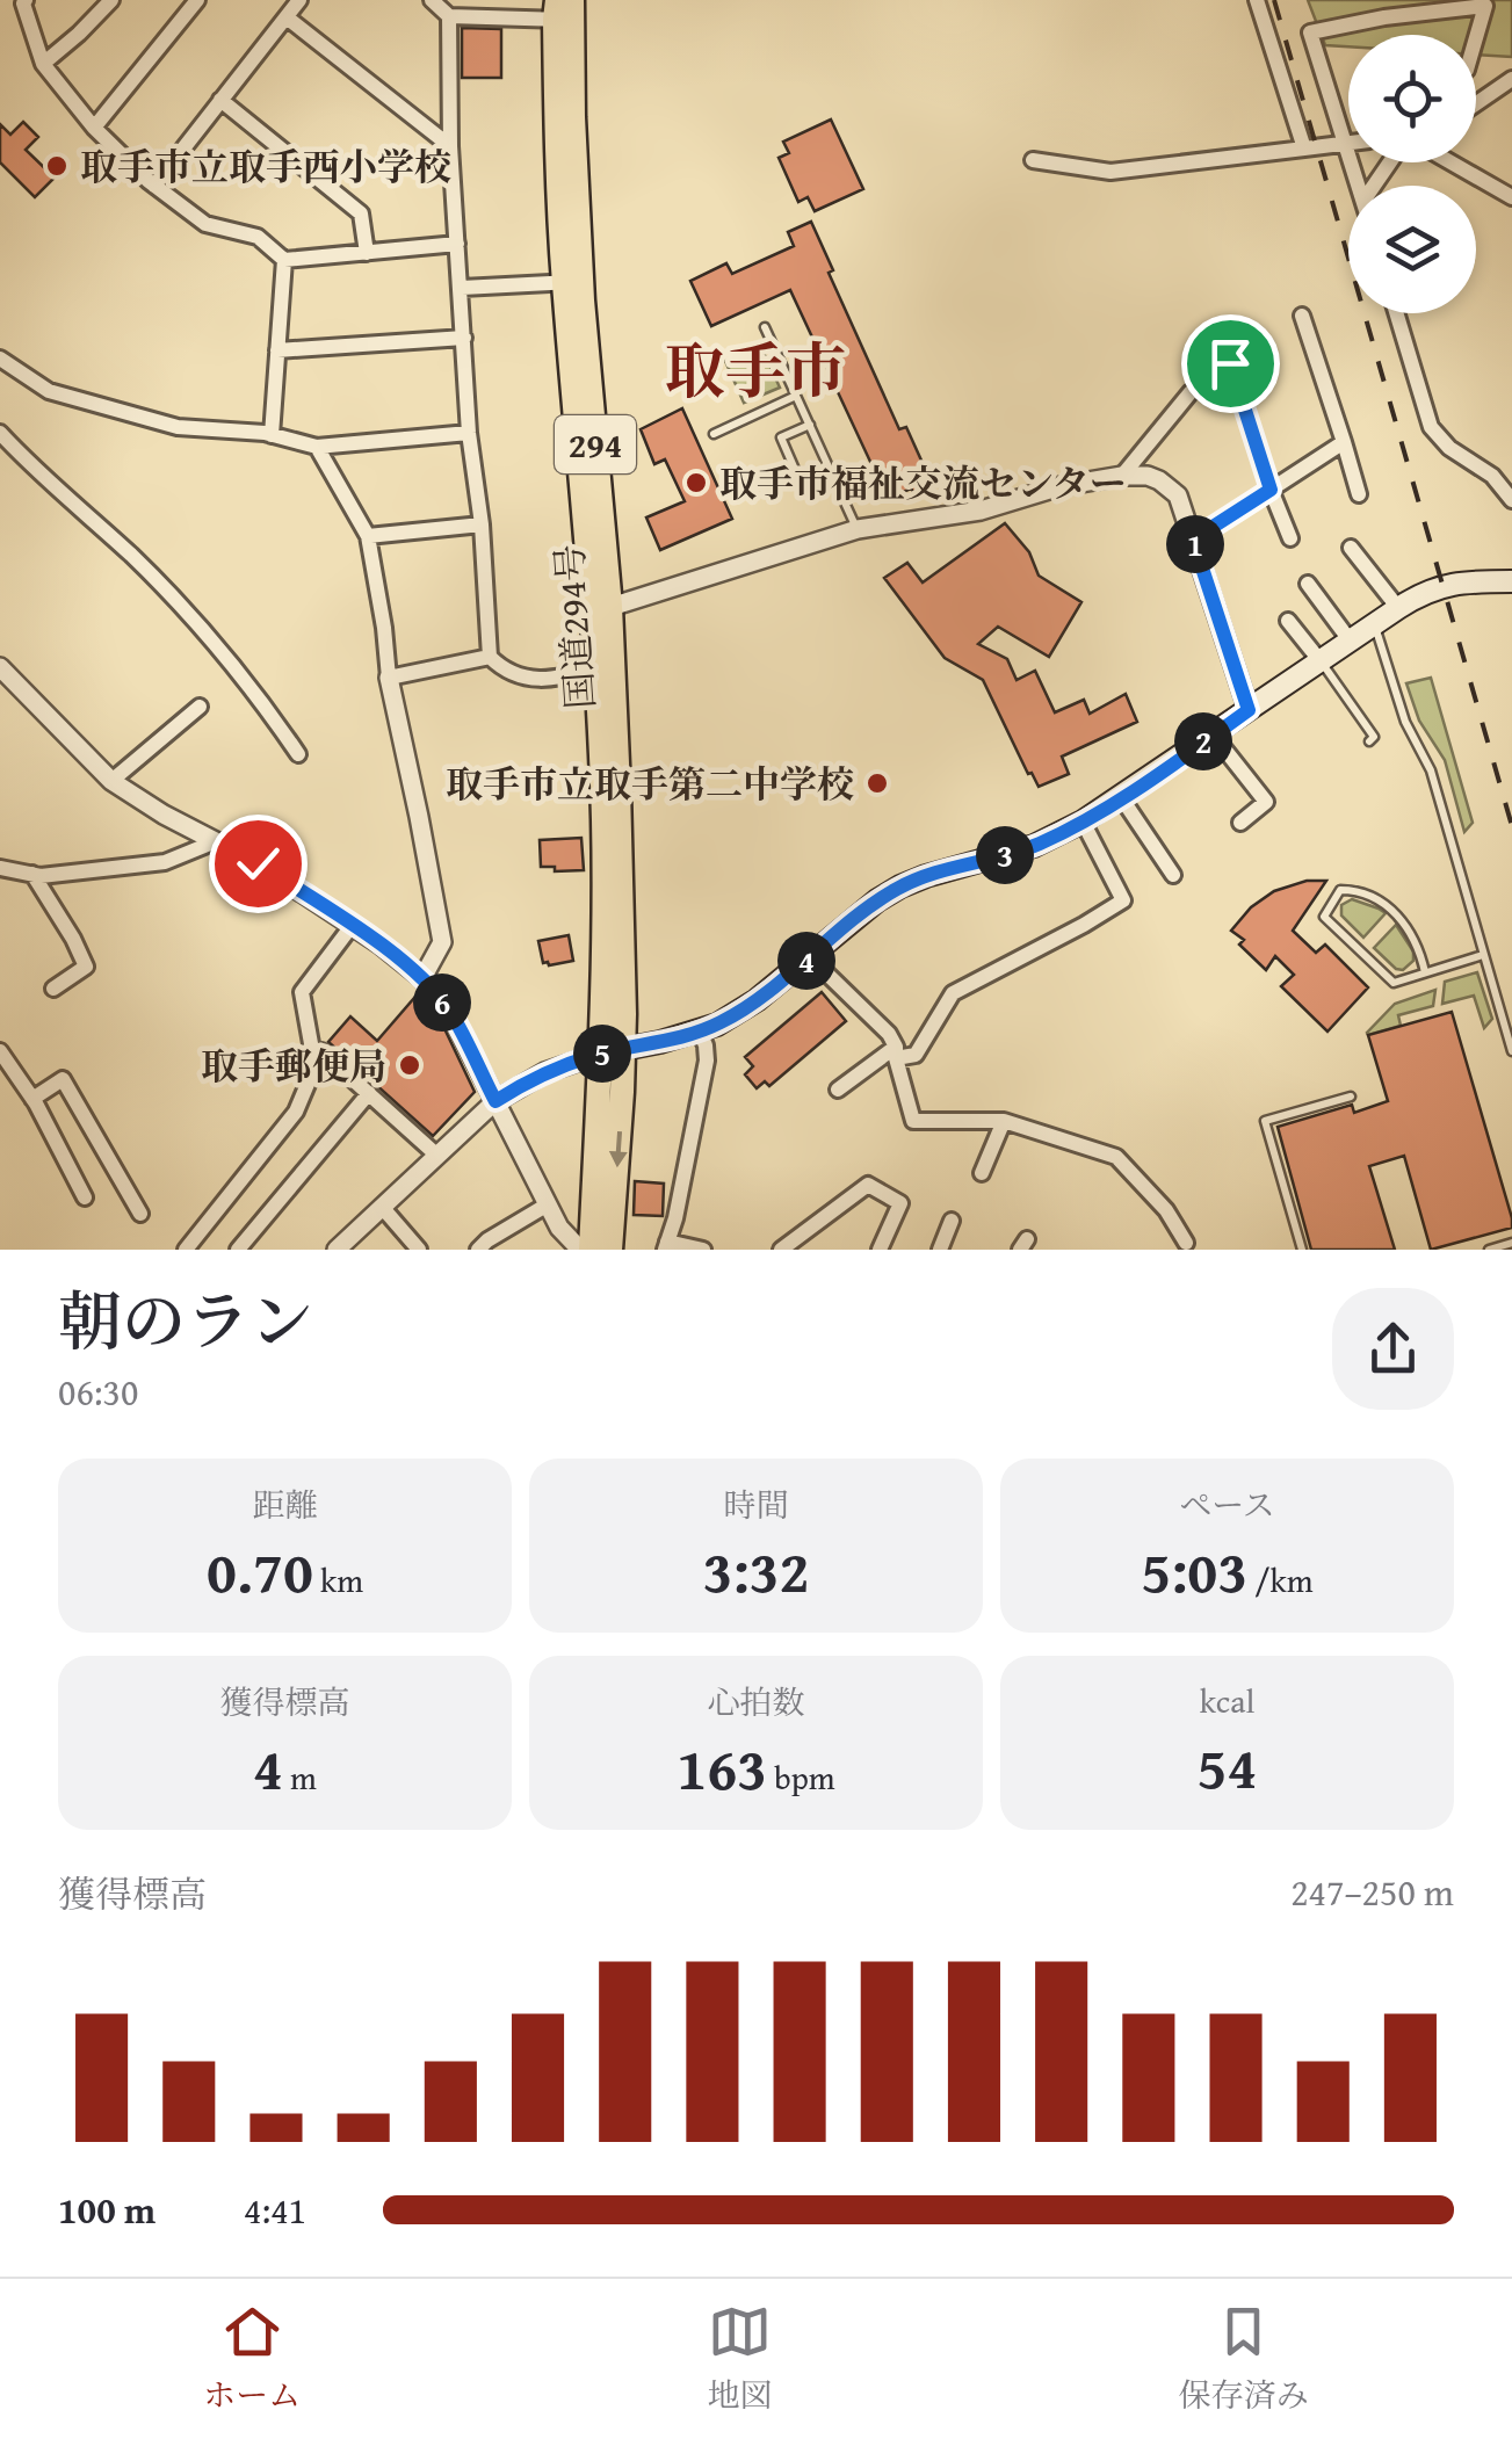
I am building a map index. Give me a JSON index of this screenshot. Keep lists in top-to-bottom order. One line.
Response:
{"streets":{"highway":["294","国道294号"]},"districts":["取手市"],"places":["取手市立取手西小学校","取手市福祉交流センター","取手市立取手第二中学校","取手郵便局"],"page":{"pins":["1","2","3","4","6","5"],"heading":["朝のラン","06:30"],"stats":[["距離","0.70 km"],["時間","3:32"],["ペース","5:03 /km"],["獲得標高","4 m"],["心拍数","163 bpm"],["kcal","54"]],"chart":["獲得標高","247–250 m"],"list":[{"name":"100 m","note":"4:41"}],"tabs":["ホーム","地図","保存済み"]}}
